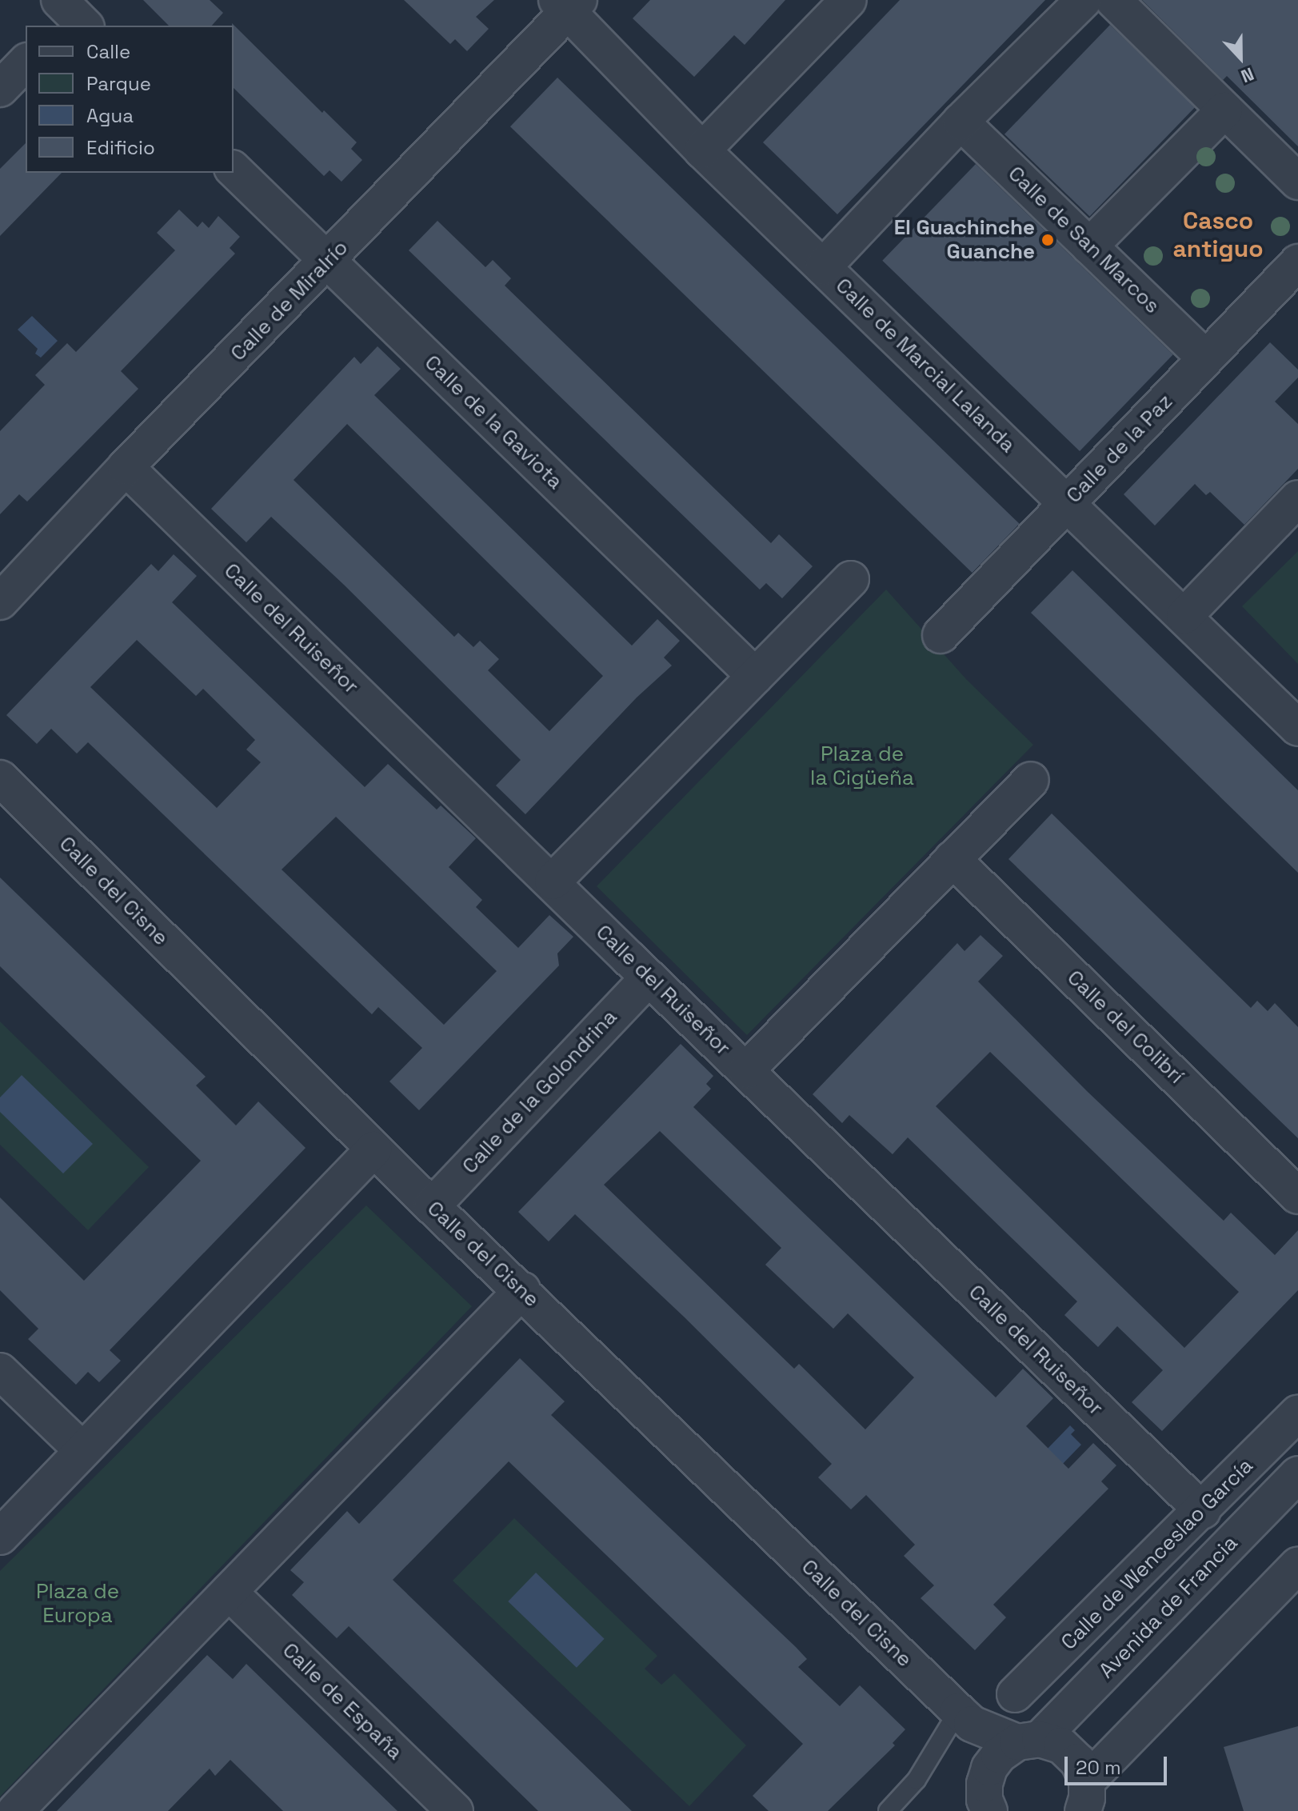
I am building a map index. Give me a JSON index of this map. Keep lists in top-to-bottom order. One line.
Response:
{"streets":{"street":["Calle de San Marcos","Calle de Miralrío","Calle de Marcial Lalanda","Calle de la Gaviota","Calle de la Paz","Calle del Ruiseñor","Calle del Cisne","Calle del Colibrí","Calle de la Golondrina","Calle de Wenceslao García","Avenida de Francia","Calle de España"]},"crossings":[["Calle de San Marcos","Calle de la Paz"],["Calle de Miralrío","Calle de Marcial Lalanda"],["Calle de Miralrío","Calle de la Gaviota"],["Calle de Miralrío","Calle del Ruiseñor"],["Calle de Marcial Lalanda","Calle de la Paz"],["Calle del Ruiseñor","Calle de la Golondrina"],["Calle del Ruiseñor","Calle de Wenceslao García"],["Calle del Cisne","Calle de la Golondrina"],["Calle del Cisne","Avenida de Francia"]],"districts":["Casco antiguo"],"parks":["Plaza de la Cigüeña","Plaza de Europa"],"places":["El Guachinche Guanche"],"legend":["Calle","Parque","Agua","Edificio"],"scale_bar":"20 m","north":"bottom"}
